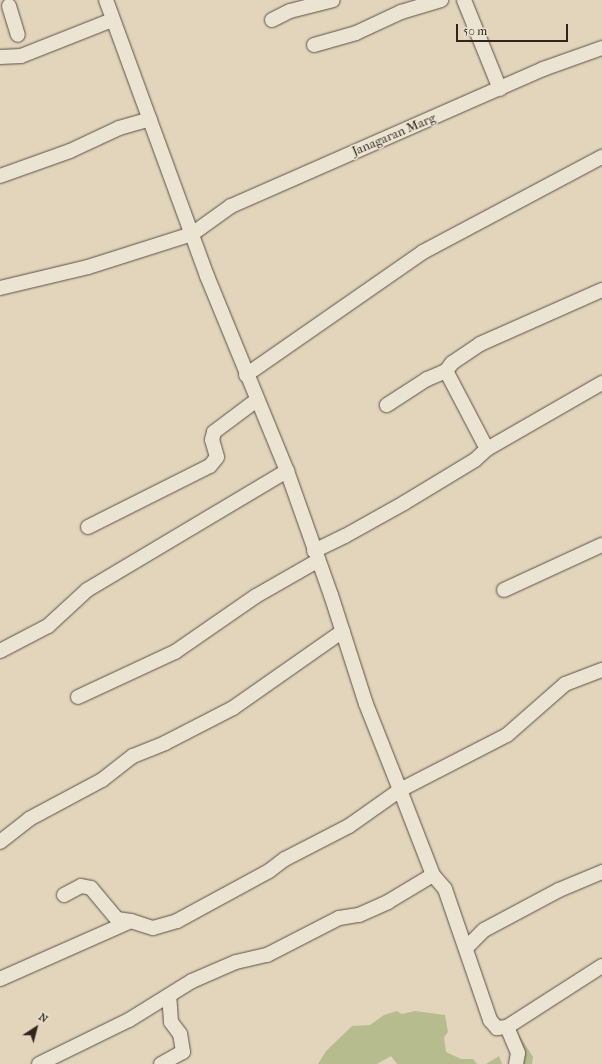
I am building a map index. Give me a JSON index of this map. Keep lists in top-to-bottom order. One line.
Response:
{"streets":{"street":["Janagaran Marg"]},"scale_bar":"50 m","north":"top right"}
